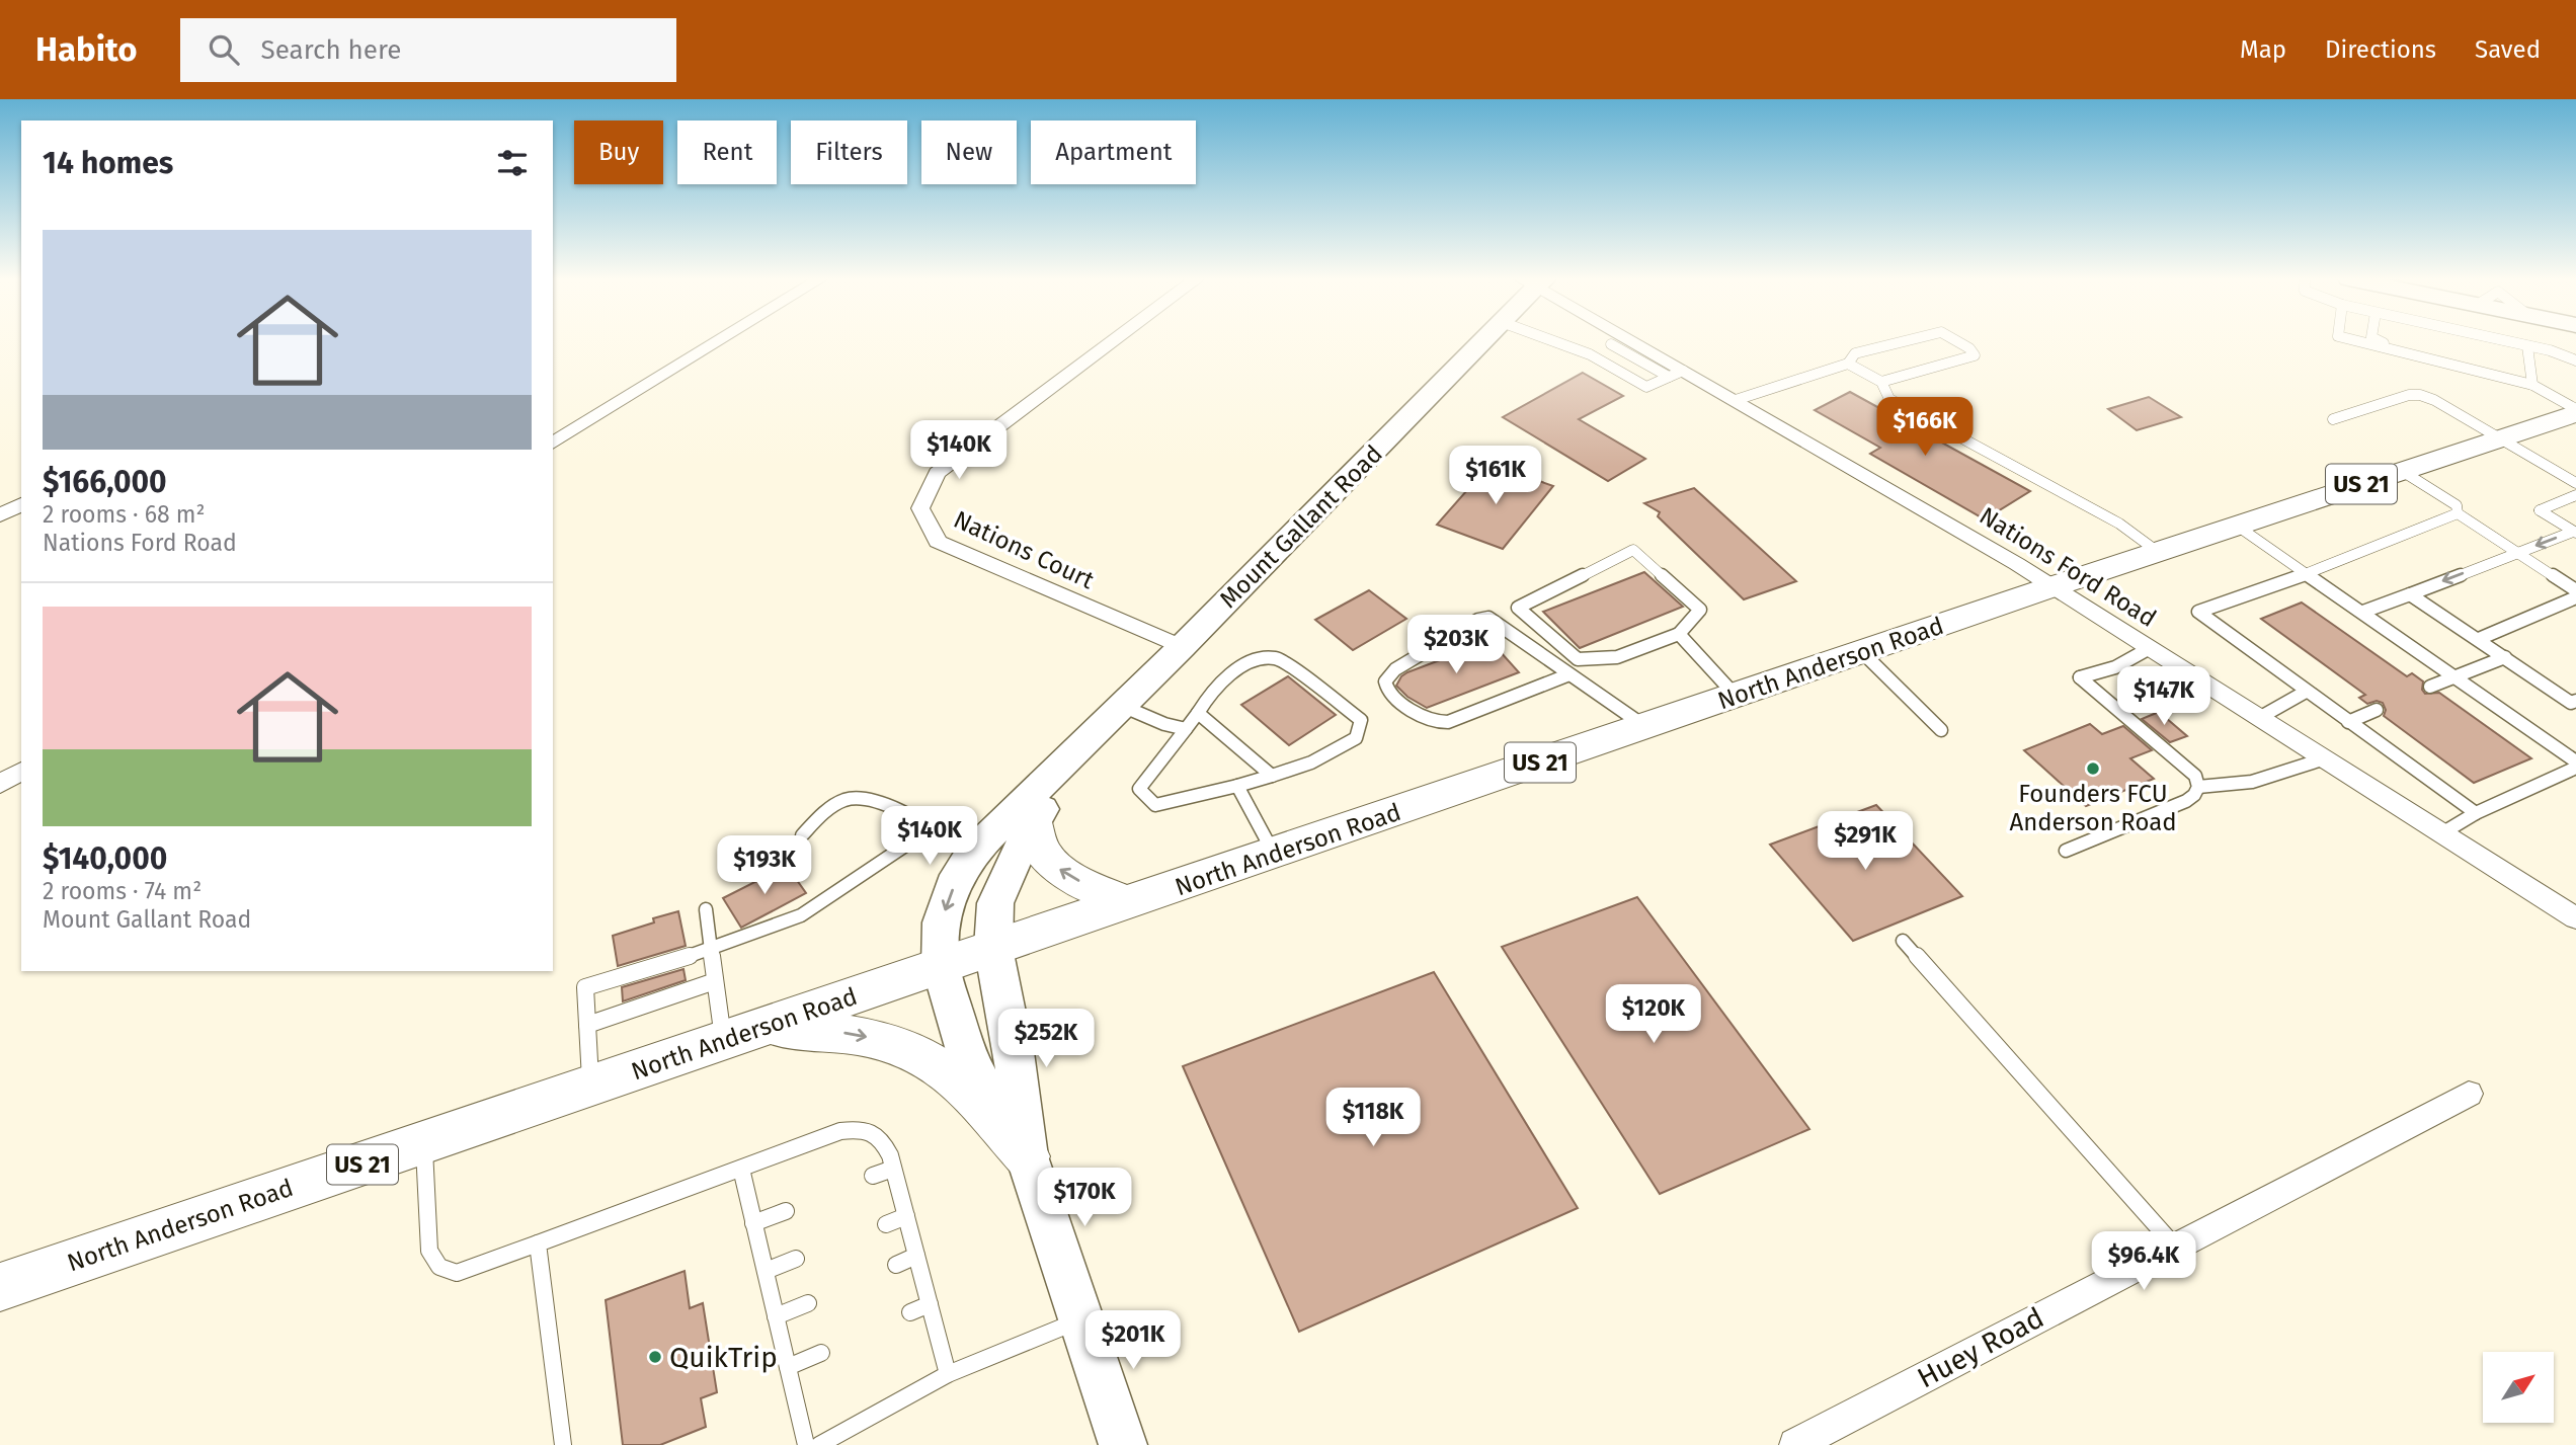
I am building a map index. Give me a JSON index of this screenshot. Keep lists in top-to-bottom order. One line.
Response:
{"streets":{"main road":["US 21","North Anderson Road"],"street":["Mount Gallant Road","Nations Court","Nations Ford Road","Huey Road"]},"crossings":[["Mount Gallant Road","Nations Court"],["Mount Gallant Road","North Anderson Road"],["Nations Ford Road","North Anderson Road"]],"places":["Founders FCU Anderson Road","QuikTrip"],"north":"top right","page":{"header":"Habito","search":"Search here","nav":["Map","Directions","Saved"],"chip":["Buy","Rent","Filters","New","Apartment"],"heading":"14 homes","list":[{"name":"$166,000","note":"2 rooms · 68 m² · Nations Ford Road"},{"name":"$140,000","note":"2 rooms · 74 m² · Mount Gallant Road"}],"price":["$166K","$140K","$161K","$203K","$147K","$140K","$291K","$193K","$120K","$252K","$118K","$170K","$96.4K","$201K"]}}
